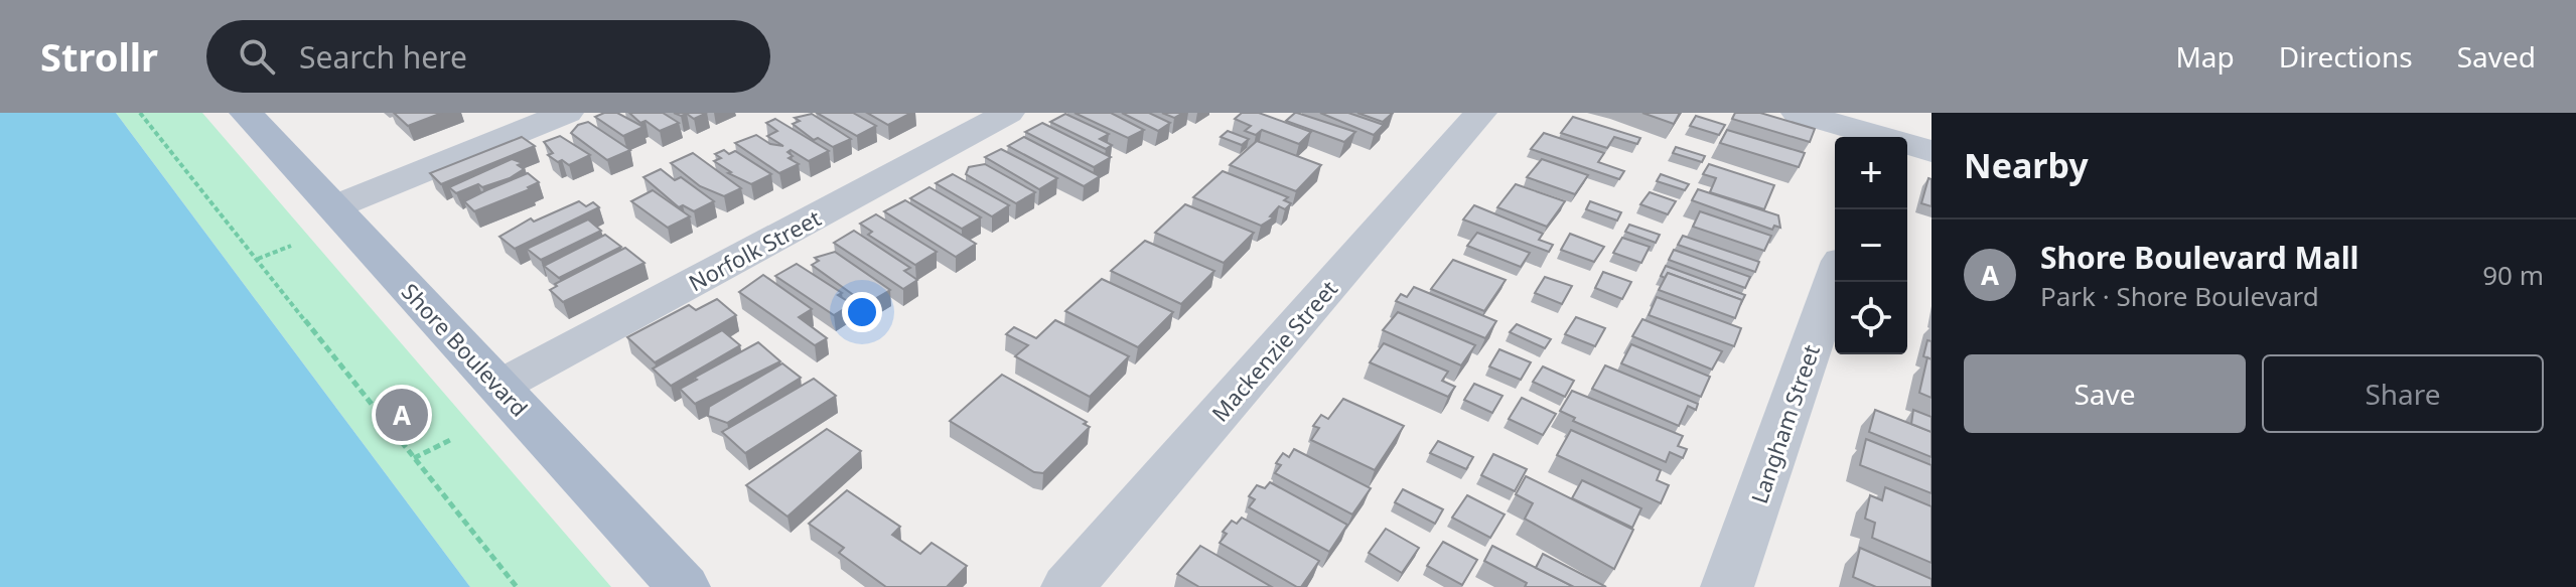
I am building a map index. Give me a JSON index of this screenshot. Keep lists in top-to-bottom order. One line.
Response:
{"streets":{"main road":["Shore Boulevard"],"street":["Norfolk Street","Mackenzie Street","Langham Street"]},"crossings":[["Norfolk Street","Shore Boulevard"]],"page":{"header":"Strollr","search":"Search here","nav":["Map","Directions","Saved"],"heading":"Nearby","map_buttons":["+","−"],"list":[{"mark":"A","name":"Shore Boulevard Mall","note":"Park · Shore Boulevard","value":"90 m"}],"buttons":["Save","Share"],"pins":"A"}}
